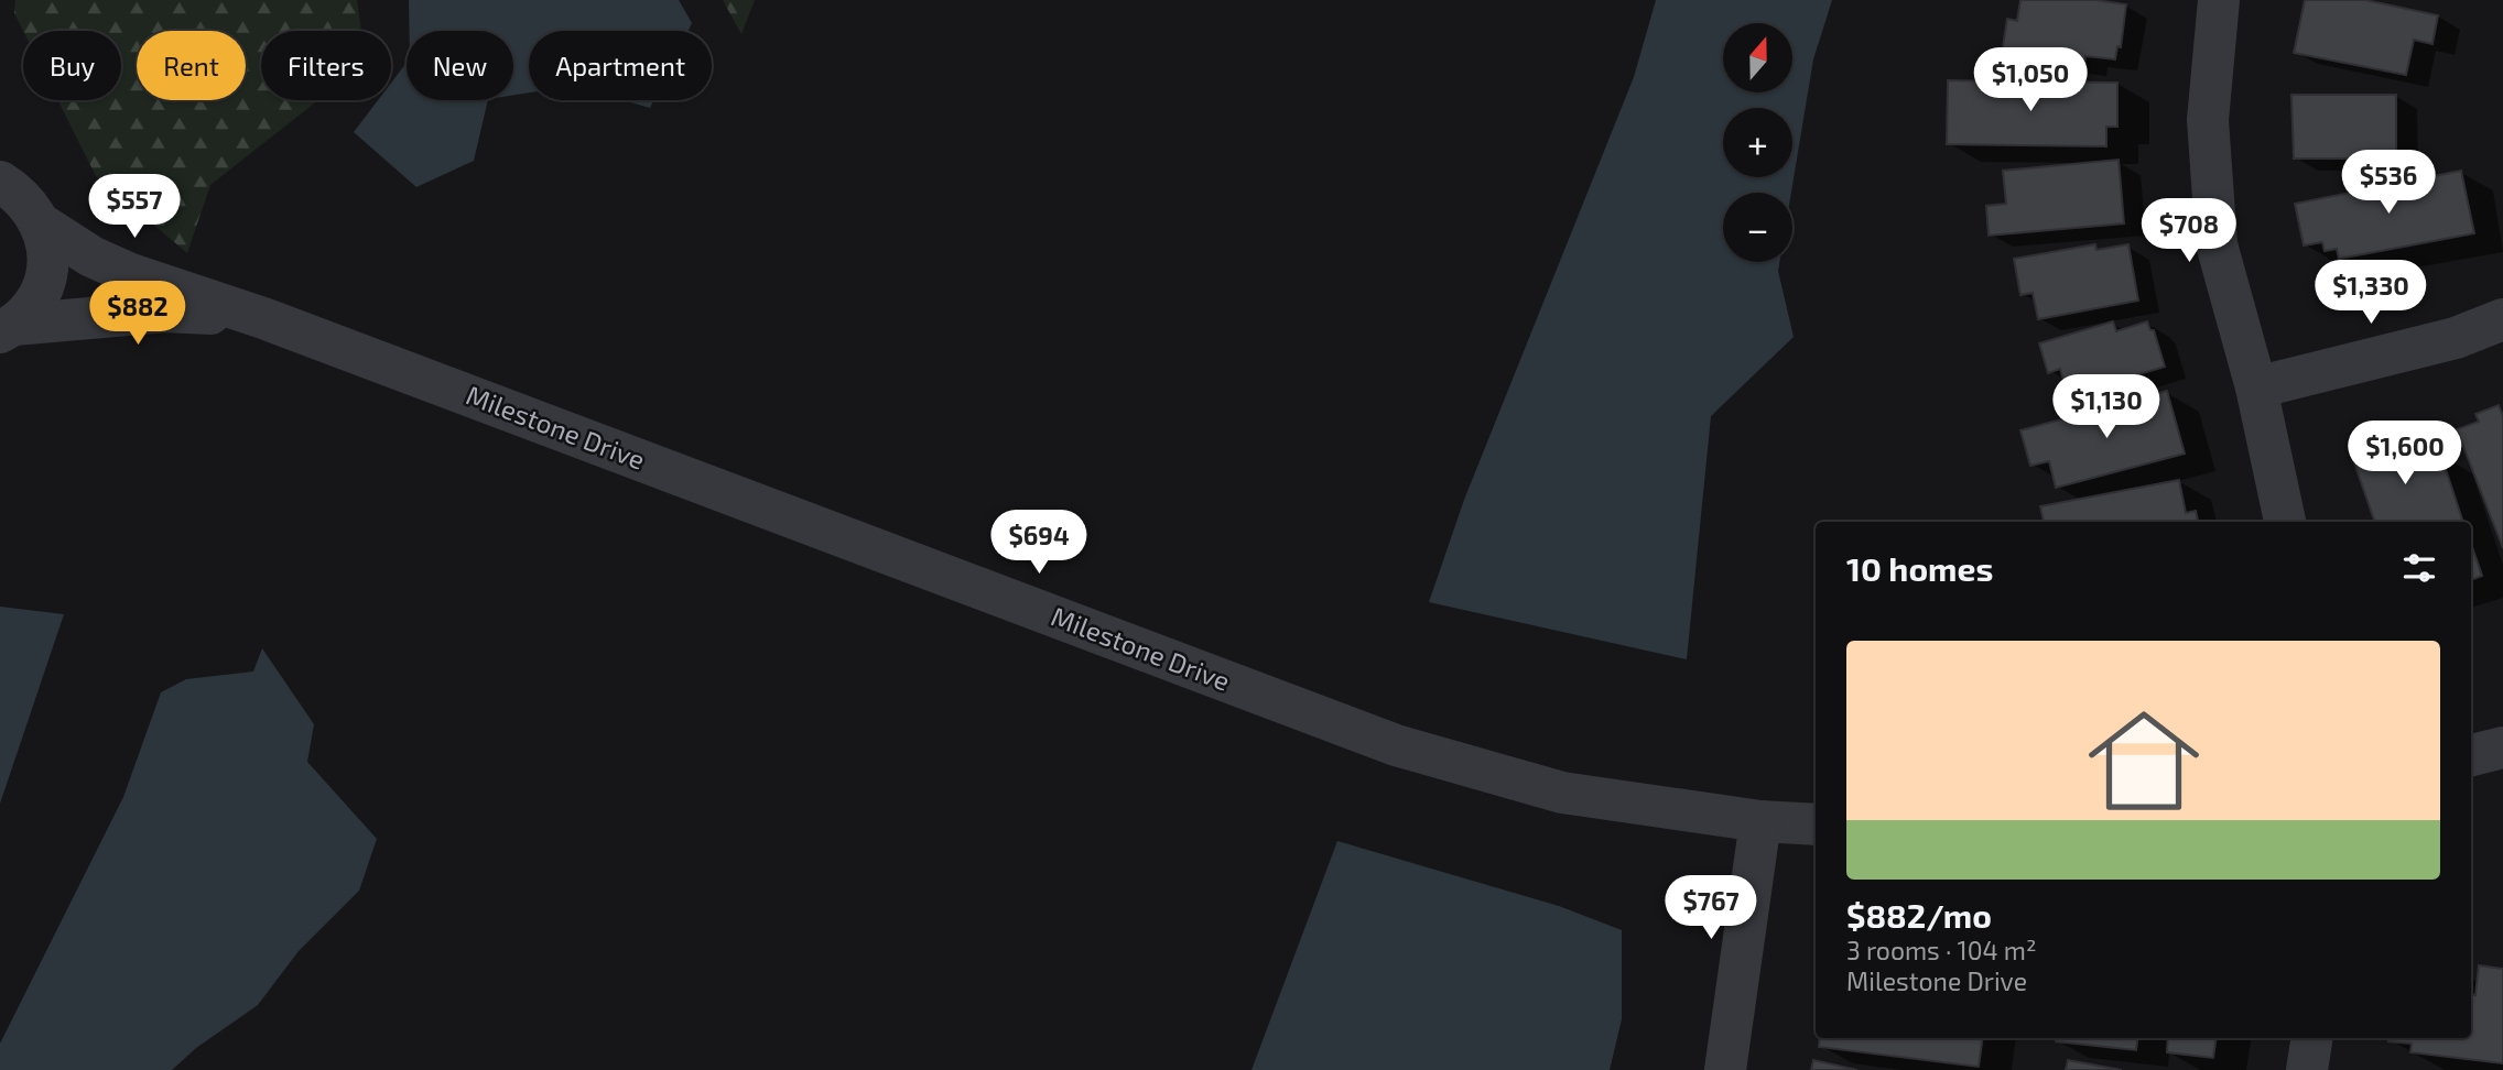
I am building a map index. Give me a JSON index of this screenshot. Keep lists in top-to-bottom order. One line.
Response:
{"streets":{"street":["Milestone Drive"]},"north":"top","page":{"map_buttons":["+","−"],"chip":["Buy","Rent","Filters","New","Apartment"],"price":["$1,050","$536","$557","$708","$1,330","$882","$1,130","$1,600","$694","$767"],"heading":"10 homes","list":[{"name":"$882/mo","note":"3 rooms · 104 m² · Milestone Drive"}]}}
